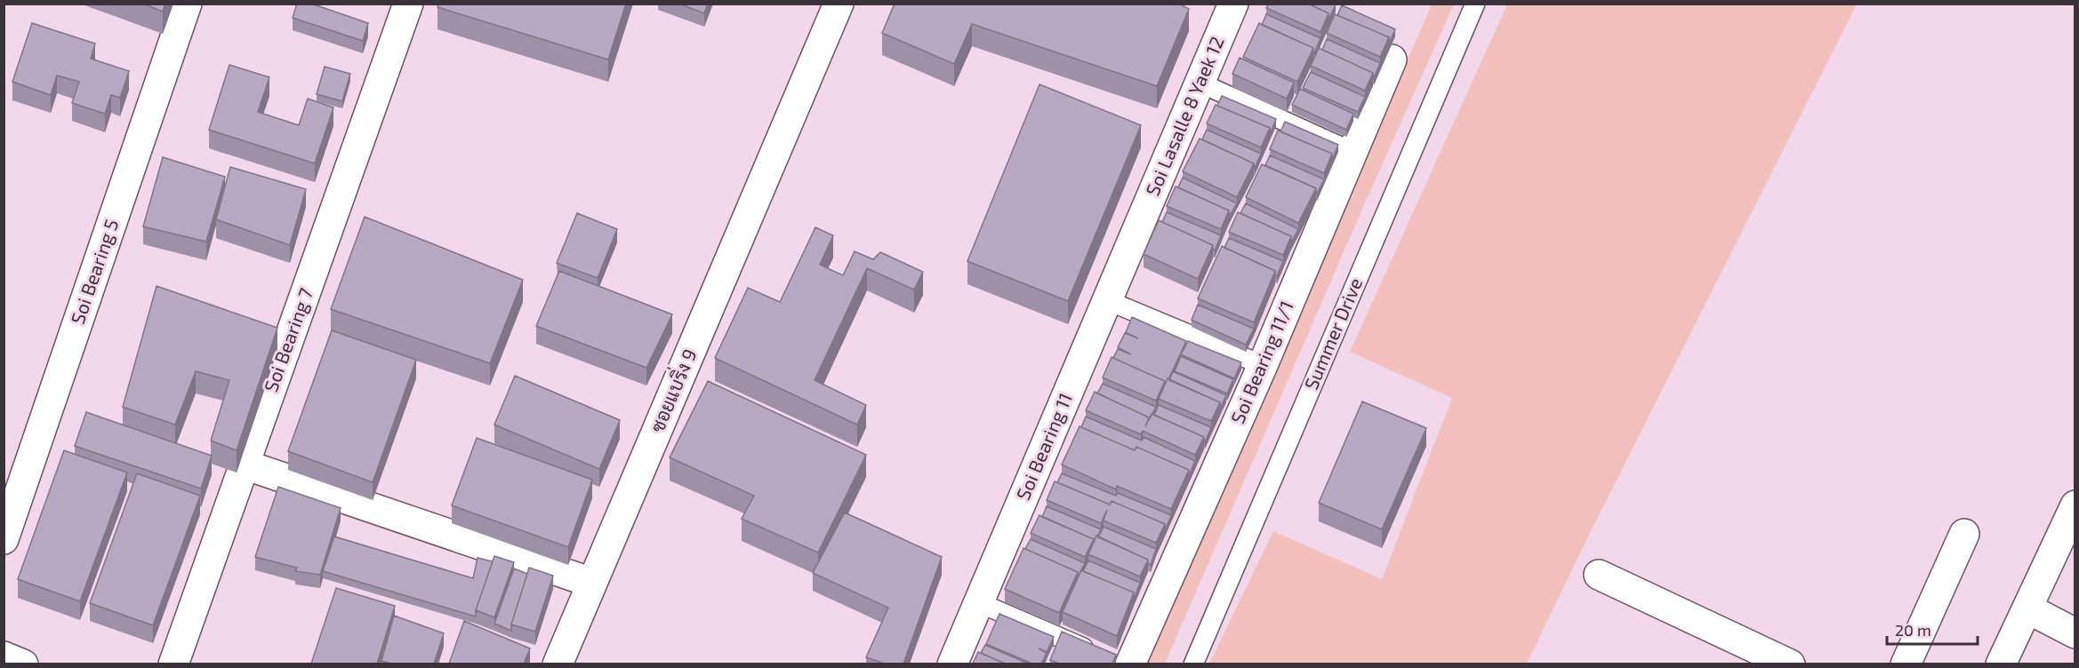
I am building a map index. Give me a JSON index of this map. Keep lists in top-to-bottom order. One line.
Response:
{"streets":{"street":["Soi Lasalle 8 Yaek 12","Soi Bearing 5","Soi Bearing 7","Soi Bearing 11/1","ซอยแบริ่ง 9","Soi Bearing 11"],"lane":["Summer Drive"]},"crossings":[["Soi Lasalle 8 Yaek 12","Soi Bearing 11"]],"scale_bar":"20 m"}
